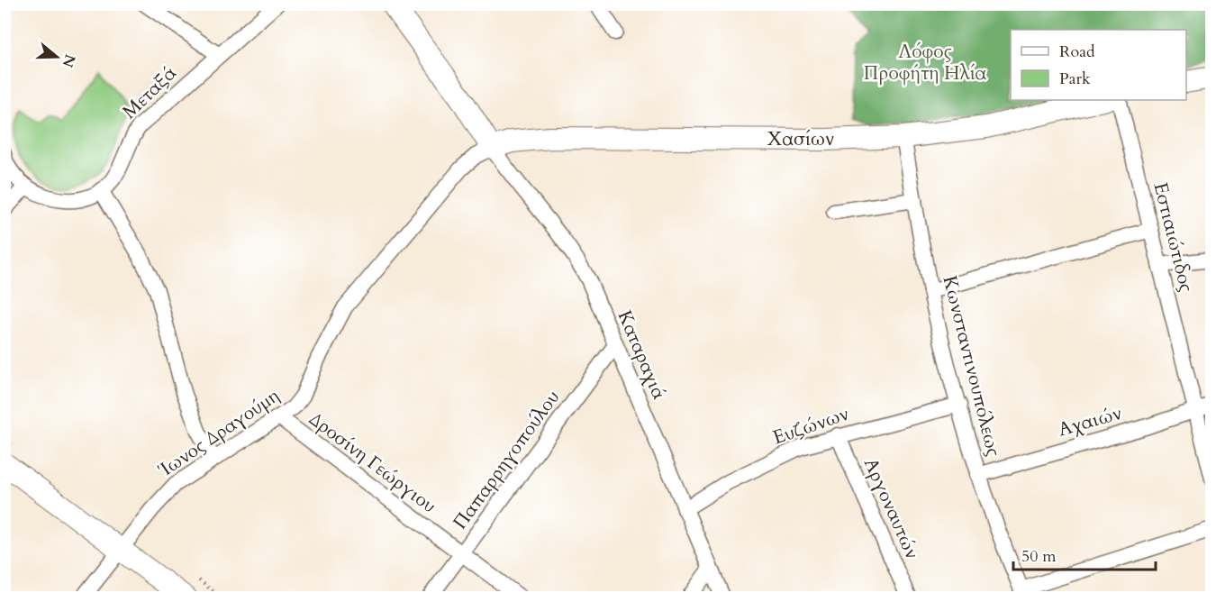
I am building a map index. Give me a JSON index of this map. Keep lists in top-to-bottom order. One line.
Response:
{"streets":{"street":["Μεταξά","Χασίων","Εστιαιώτιδος","Καταραχιά","Κωνσταντινουπόλεως","Αχαιών","Ευζώνων","Ίωνος Δραγούμη","Παπαρρηγοπούλου","Δροσίνη Γεώργιου","Αργοναυτών"]},"crossings":[["Χασίων","Καταραχιά"],["Χασίων","Κωνσταντινουπόλεως"],["Χασίων","Ίωνος Δραγούμη"],["Εστιαιώτιδος","Αχαιών"],["Καταραχιά","Ευζώνων"],["Καταραχιά","Ίωνος Δραγούμη"],["Καταραχιά","Παπαρρηγοπούλου"],["Κωνσταντινουπόλεως","Αχαιών"],["Κωνσταντινουπόλεως","Ευζώνων"],["Ευζώνων","Αργοναυτών"],["Ίωνος Δραγούμη","Δροσίνη Γεώργιου"],["Παπαρρηγοπούλου","Δροσίνη Γεώργιου"]],"parks":["Λόφος Προφήτη Ηλία"],"legend":["Road","Park"],"scale_bar":"50 m","north":"right"}
